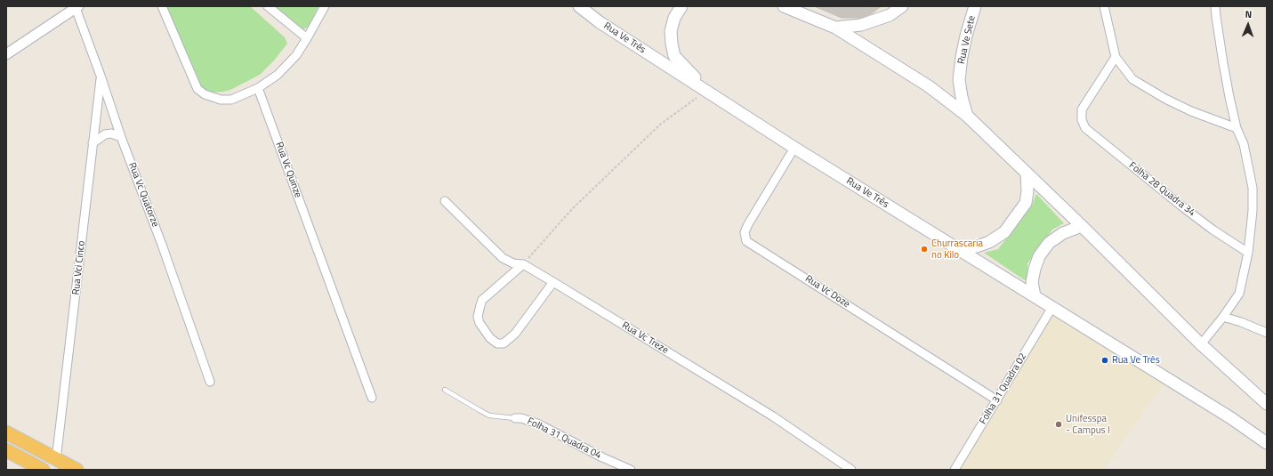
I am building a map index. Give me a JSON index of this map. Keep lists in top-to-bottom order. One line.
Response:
{"streets":{"main road":["Rua Ve Três","Rua Ve Sete"],"street":["Rua Vc Quinze","Folha 28 Quadra 34","Rua Vc Quatorze","Rua Vci Cinco","Rua Vc Doze","Rua Vc Treze","Folha 31 Quadra 02","Folha 31 Quadra 04"]},"crossings":[["Rua Ve Três","Rua Vc Doze"],["Rua Ve Três","Folha 31 Quadra 02"],["Rua Vc Quatorze","Rua Vci Cinco"],["Rua Vc Doze","Folha 31 Quadra 02"]],"places":["Churrascaria no Kilo","Rua Ve Três","Unifesspa - Campus I"],"north":"top"}
